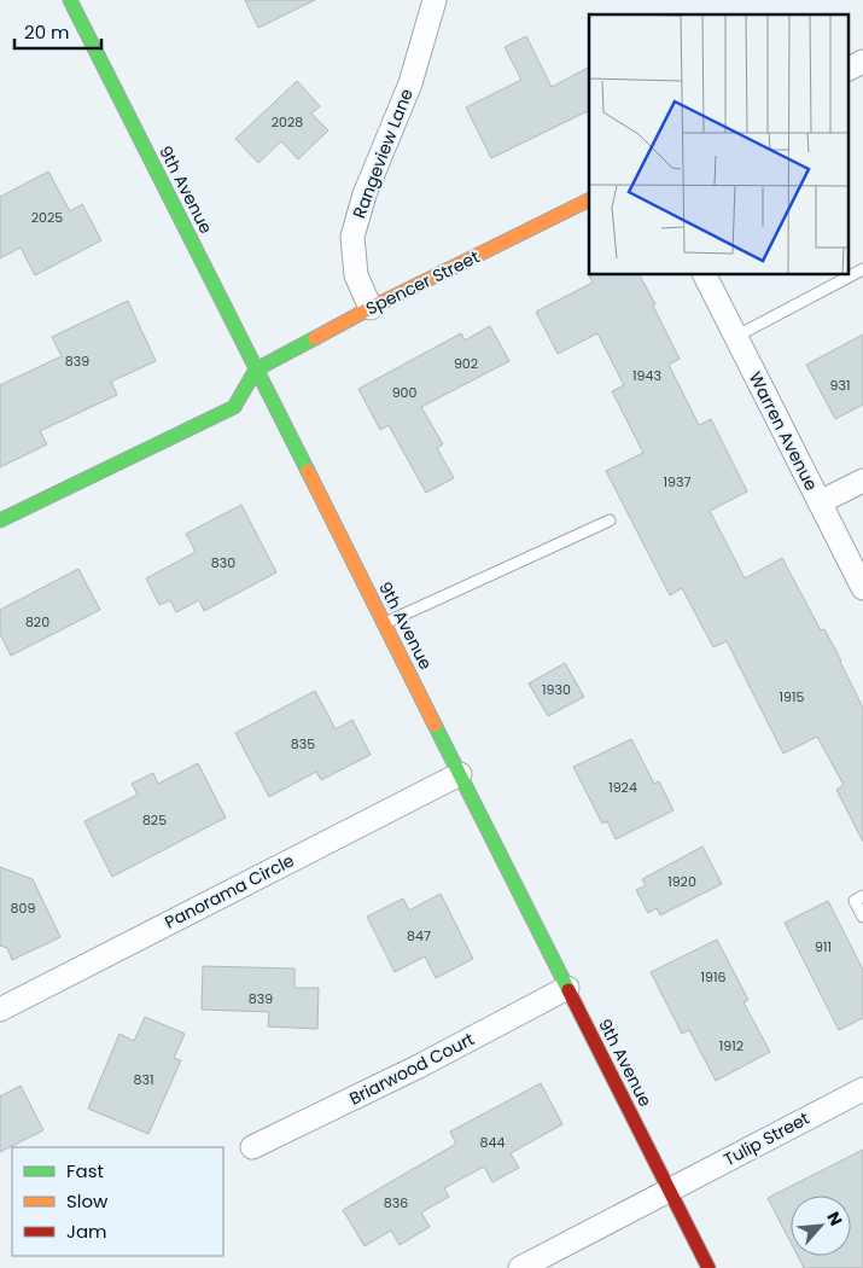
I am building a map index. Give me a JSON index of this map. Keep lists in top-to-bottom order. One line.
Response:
{"streets":{"main road":["9th Avenue","Spencer Street"],"street":["Rangeview Lane","Warren Avenue","Panorama Circle","Briarwood Court","Tulip Street"]},"crossings":[["Rangeview Lane","Spencer Street"],["9th Avenue","Spencer Street"],["9th Avenue","Panorama Circle"],["9th Avenue","Briarwood Court"],["9th Avenue","Tulip Street"]],"house_numbers":["2028","2025","839","902","1943","931","900","1937","830","820","1930","1915","835","1924","825","1920","809","847","911","1916","839","1912","831","844","836"],"legend":["Fast","Slow","Jam"],"scale_bar":"20 m","north":"top right"}
